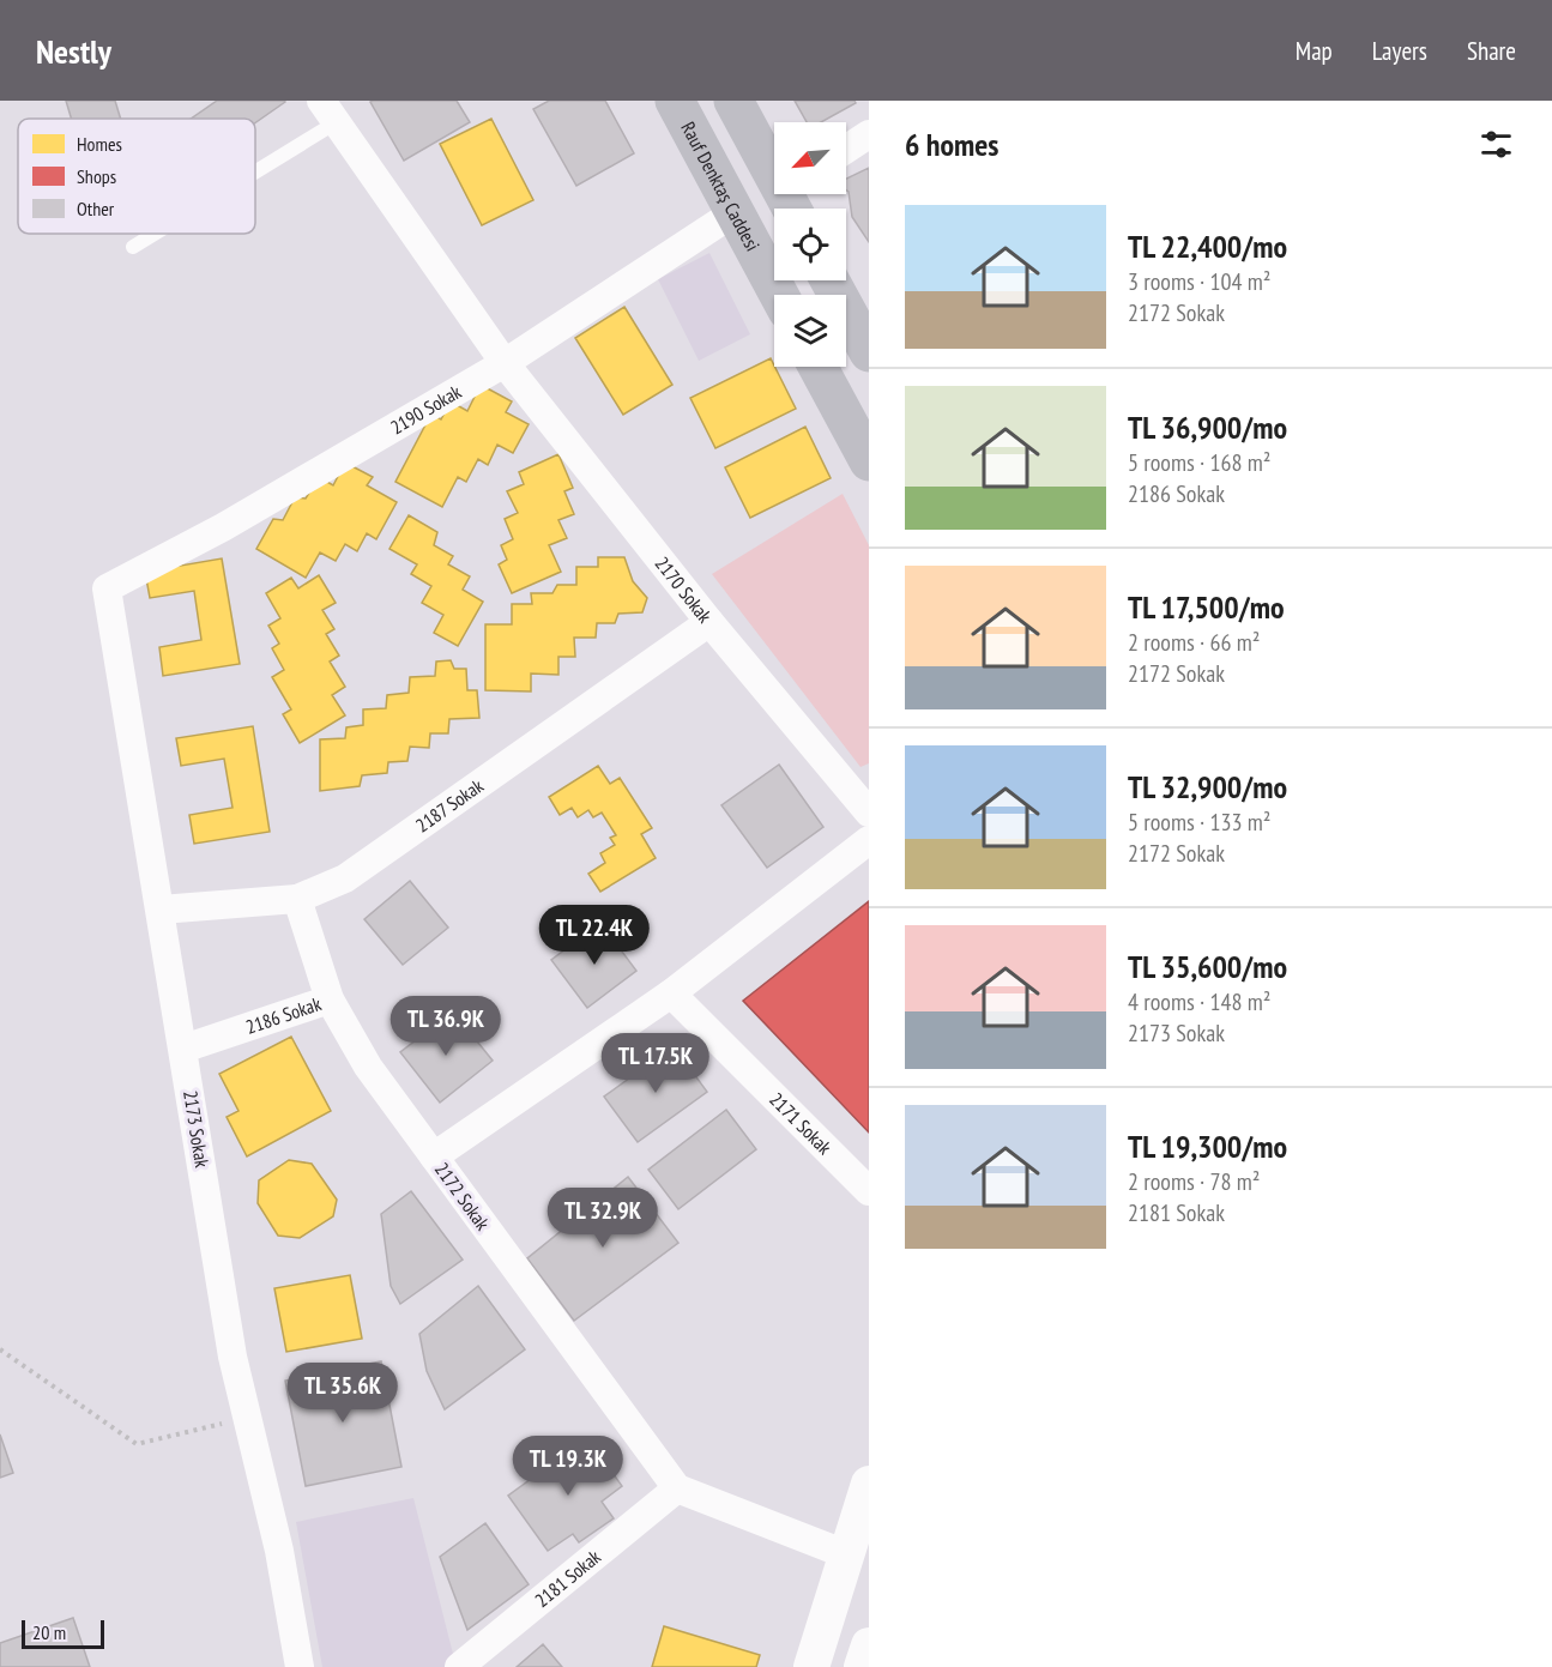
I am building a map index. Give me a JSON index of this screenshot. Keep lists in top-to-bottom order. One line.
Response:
{"streets":{"main road":["Rauf Denktaş Caddesi"],"street":["2190 Sokak","2170 Sokak","2187 Sokak","2186 Sokak","2171 Sokak","2173 Sokak","2172 Sokak","2181 Sokak"]},"crossings":[["Rauf Denktaş Caddesi","2190 Sokak"],["2190 Sokak","2170 Sokak"],["2190 Sokak","2173 Sokak"],["2170 Sokak","2187 Sokak"],["2187 Sokak","2173 Sokak"],["2186 Sokak","2173 Sokak"],["2186 Sokak","2172 Sokak"],["2171 Sokak","2172 Sokak"],["2172 Sokak","2181 Sokak"]],"legend":["Homes","Shops","Other"],"scale_bar":"20 m","north":"bottom left","page":{"header":"Nestly","nav":["Map","Layers","Share"],"heading":"6 homes","list":[{"name":"TL 22,400/mo","note":"3 rooms · 104 m² · 2172 Sokak"},{"name":"TL 36,900/mo","note":"5 rooms · 168 m² · 2186 Sokak"},{"name":"TL 17,500/mo","note":"2 rooms · 66 m² · 2172 Sokak"},{"name":"TL 32,900/mo","note":"5 rooms · 133 m² · 2172 Sokak"},{"name":"TL 35,600/mo","note":"4 rooms · 148 m² · 2173 Sokak"},{"name":"TL 19,300/mo","note":"2 rooms · 78 m² · 2181 Sokak"}],"price":["TL 22.4K","TL 36.9K","TL 17.5K","TL 32.9K","TL 35.6K","TL 19.3K"],"scale":"20 m"}}
